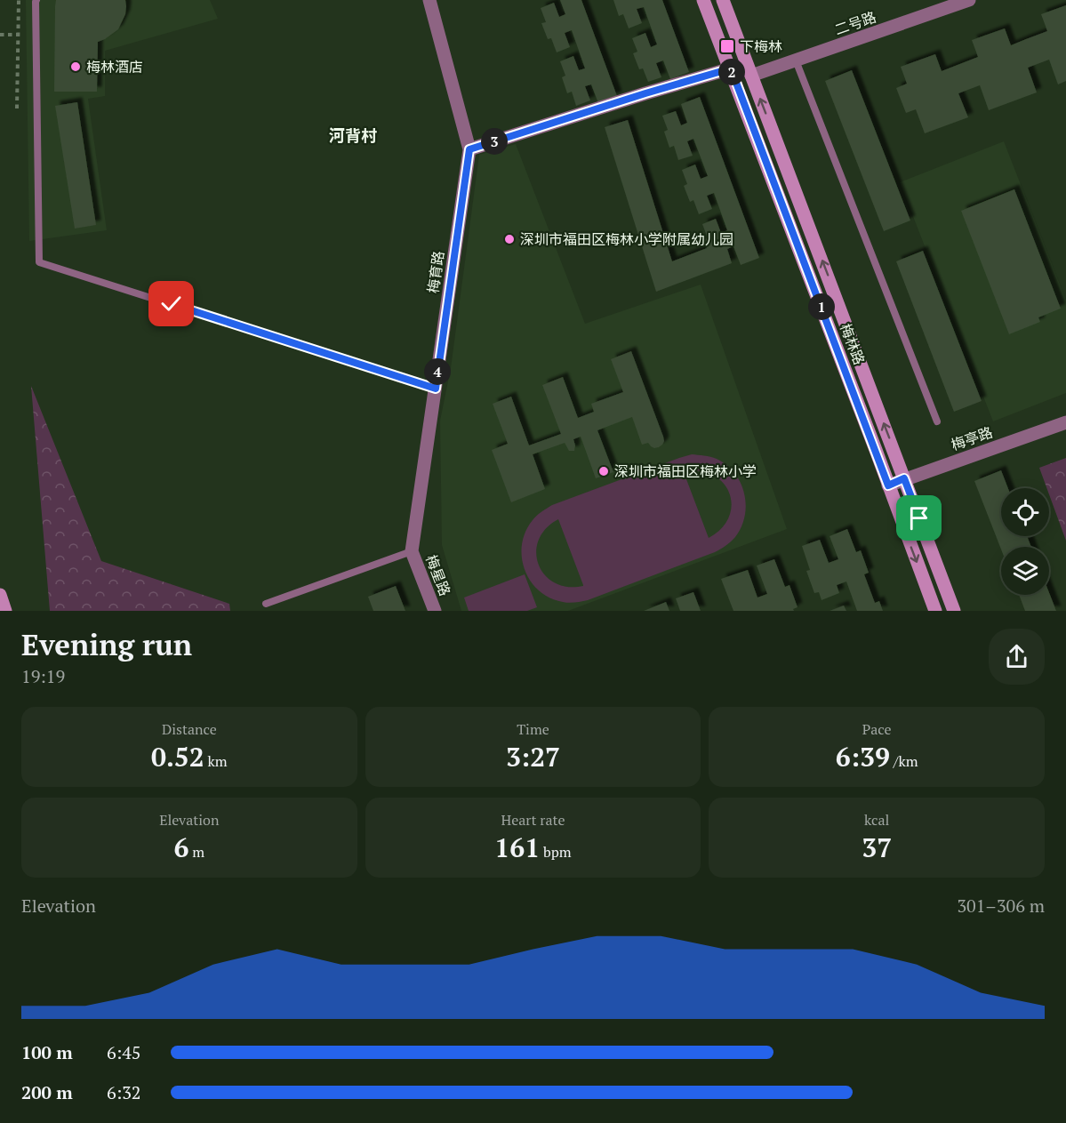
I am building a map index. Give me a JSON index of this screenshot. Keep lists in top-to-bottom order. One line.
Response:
{"streets":{"main road":["梅林路"],"street":["二号路","梅育路","梅亭路","梅星路"]},"crossings":[["二号路","梅林路"],["梅育路","梅星路"],["梅林路","梅亭路"]],"districts":["河背村"],"places":{"transit":["下梅林"],"other":["梅林酒店","深圳市福田区梅林小学附属幼儿园","深圳市福田区梅林小学"]},"page":{"pins":["2","3","1","4"],"heading":["Evening run","19:19"],"stats":[["Distance","0.52 km"],["Time","3:27"],["Pace","6:39 /km"],["Elevation","6 m"],["Heart rate","161 bpm"],["kcal","37"]],"chart":["Elevation","301–306 m"],"list":[{"name":"100 m","note":"6:45"},{"name":"200 m","note":"6:32"}]}}
